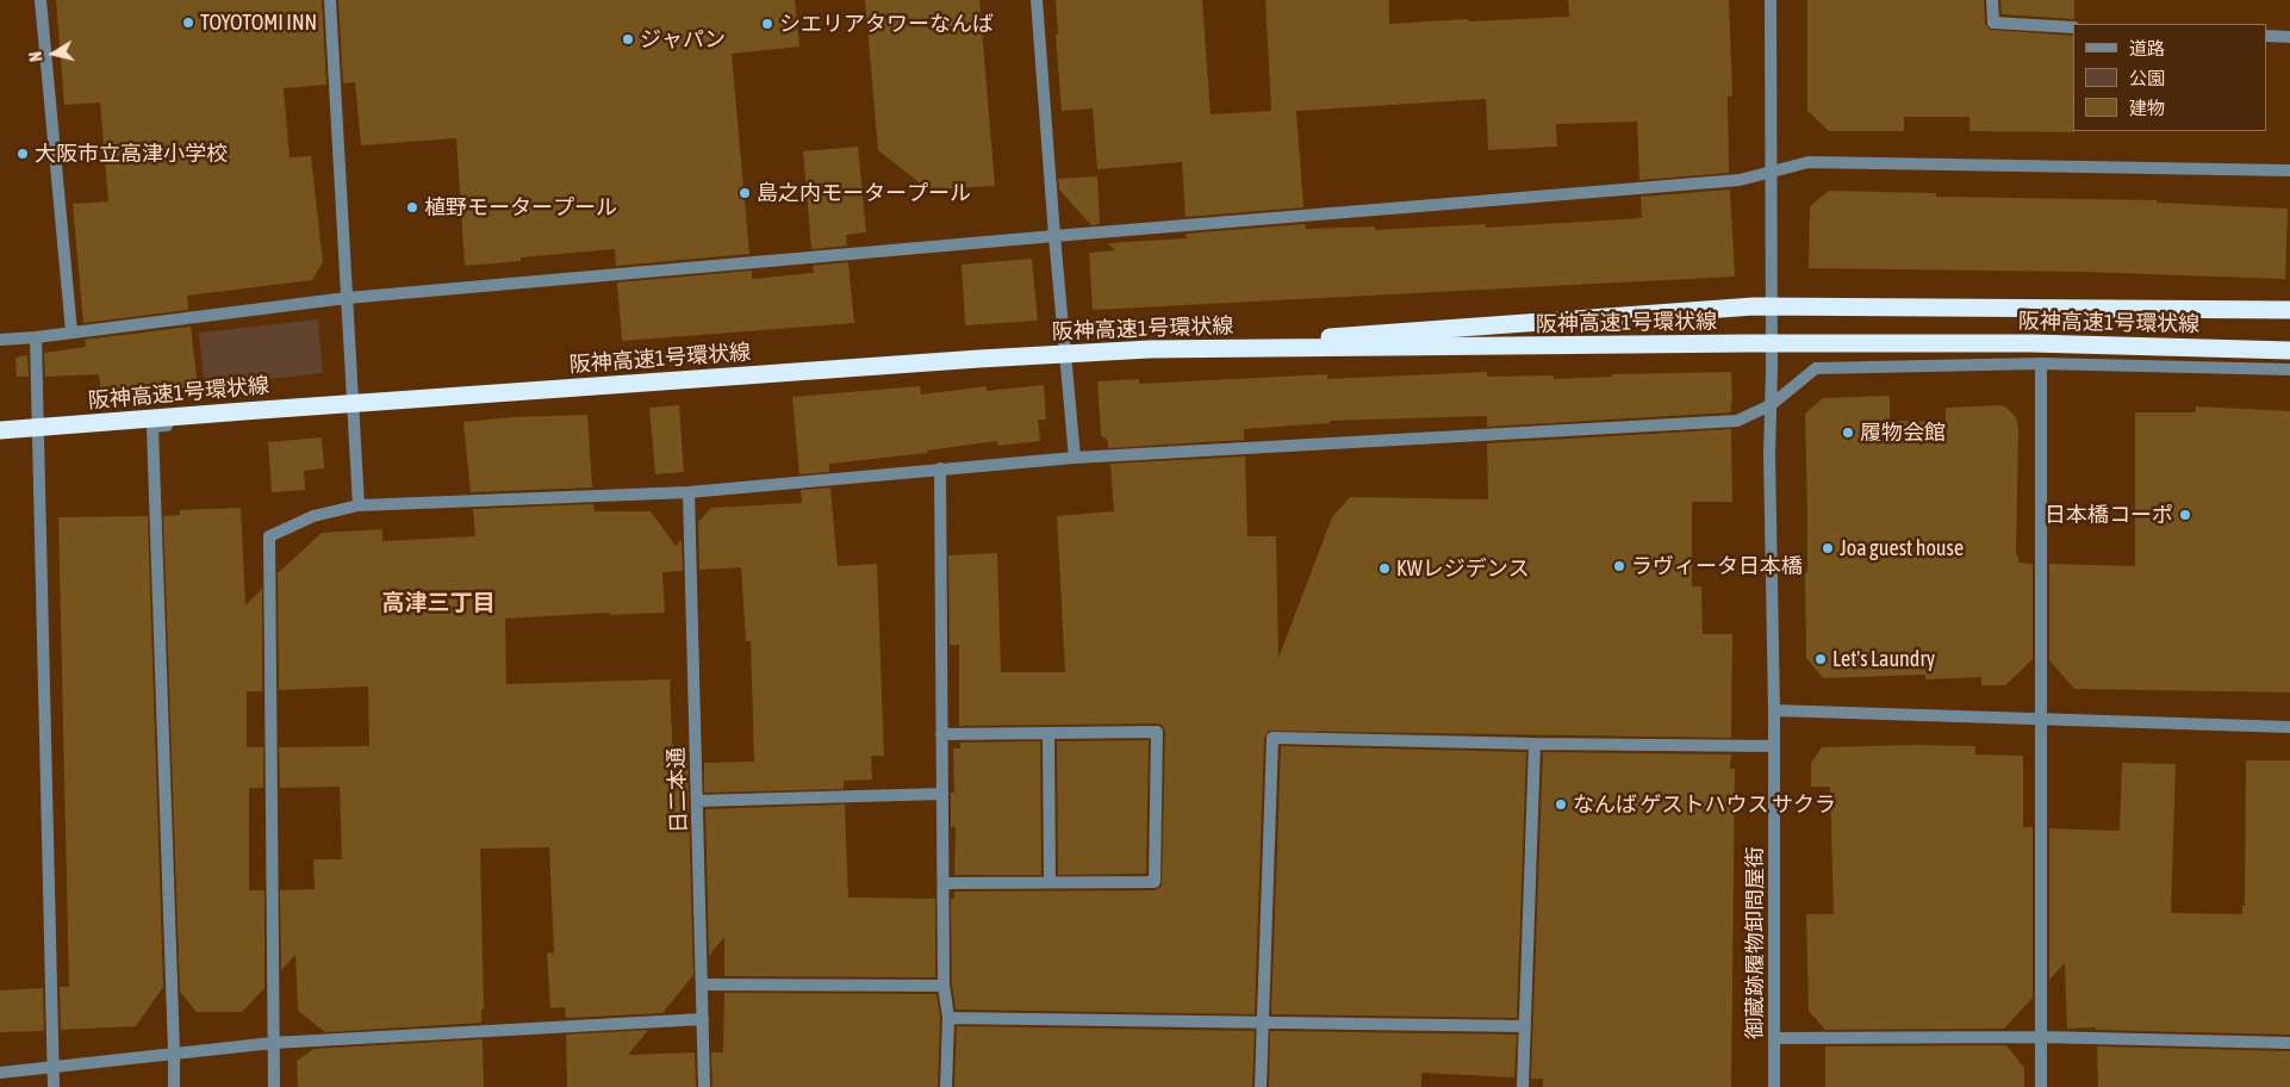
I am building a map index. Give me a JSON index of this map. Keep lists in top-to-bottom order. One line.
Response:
{"streets":{"highway":["阪神高速1号環状線"],"street":["日二本通","御蔵跡履物卸問屋街"]},"districts":["高津三丁目"],"places":["TOYOTOMI INN","シエリアタワーなんば","ジャパン","大阪市立高津小学校","島之内モータープール","植野モータープール","履物会館","日本橋コーポ","Joa guest house","ラヴィータ日本橋","KWレジデンス","Let's Laundry","なんば ゲストハウス サクラ"],"legend":["道路","公園","建物"],"north":"left"}
